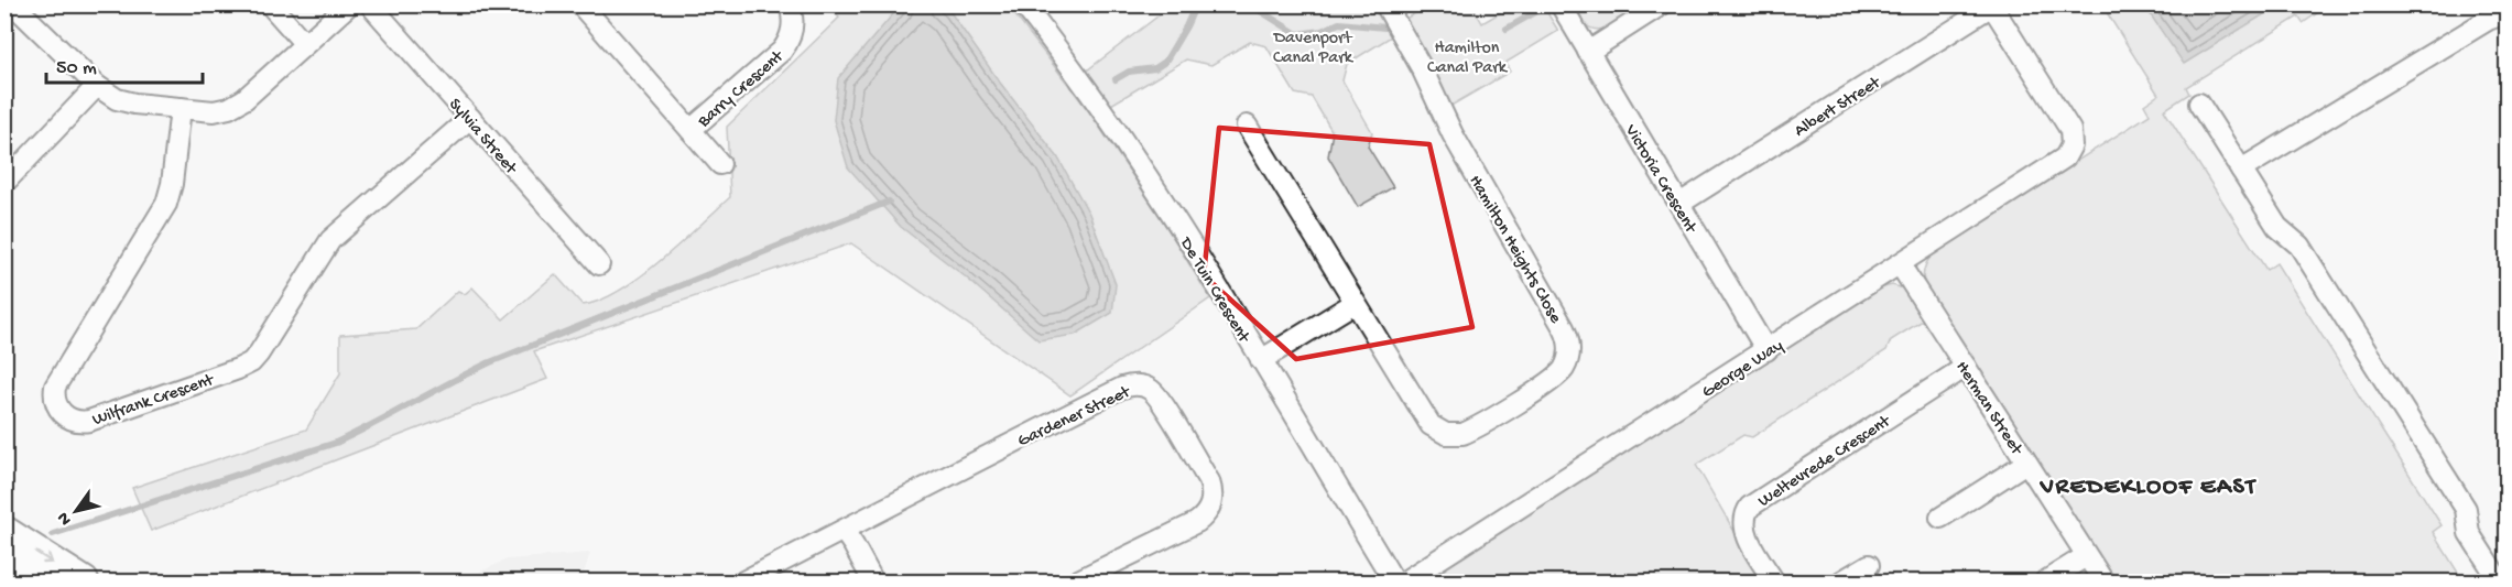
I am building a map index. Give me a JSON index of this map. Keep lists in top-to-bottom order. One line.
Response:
{"streets":{"street":["Barry Crescent","Albert Street","Sylvia Street","Victoria Crescent","Hamilton Heights Close","De Tuin Crescent","George Way","Wilfrank Crescent","Herman Street","Gardener Street","Weltevrede Crescent"]},"crossings":[["Albert Street","Victoria Crescent"],["Albert Street","George Way"],["Sylvia Street","Wilfrank Crescent"],["Victoria Crescent","George Way"],["George Way","Herman Street"],["Herman Street","Weltevrede Crescent"]],"districts":["VREDEKLOOF EAST"],"parks":["Davenport Canal Park","Hamilton Canal Park"],"scale_bar":"50 m","north":"bottom left"}
